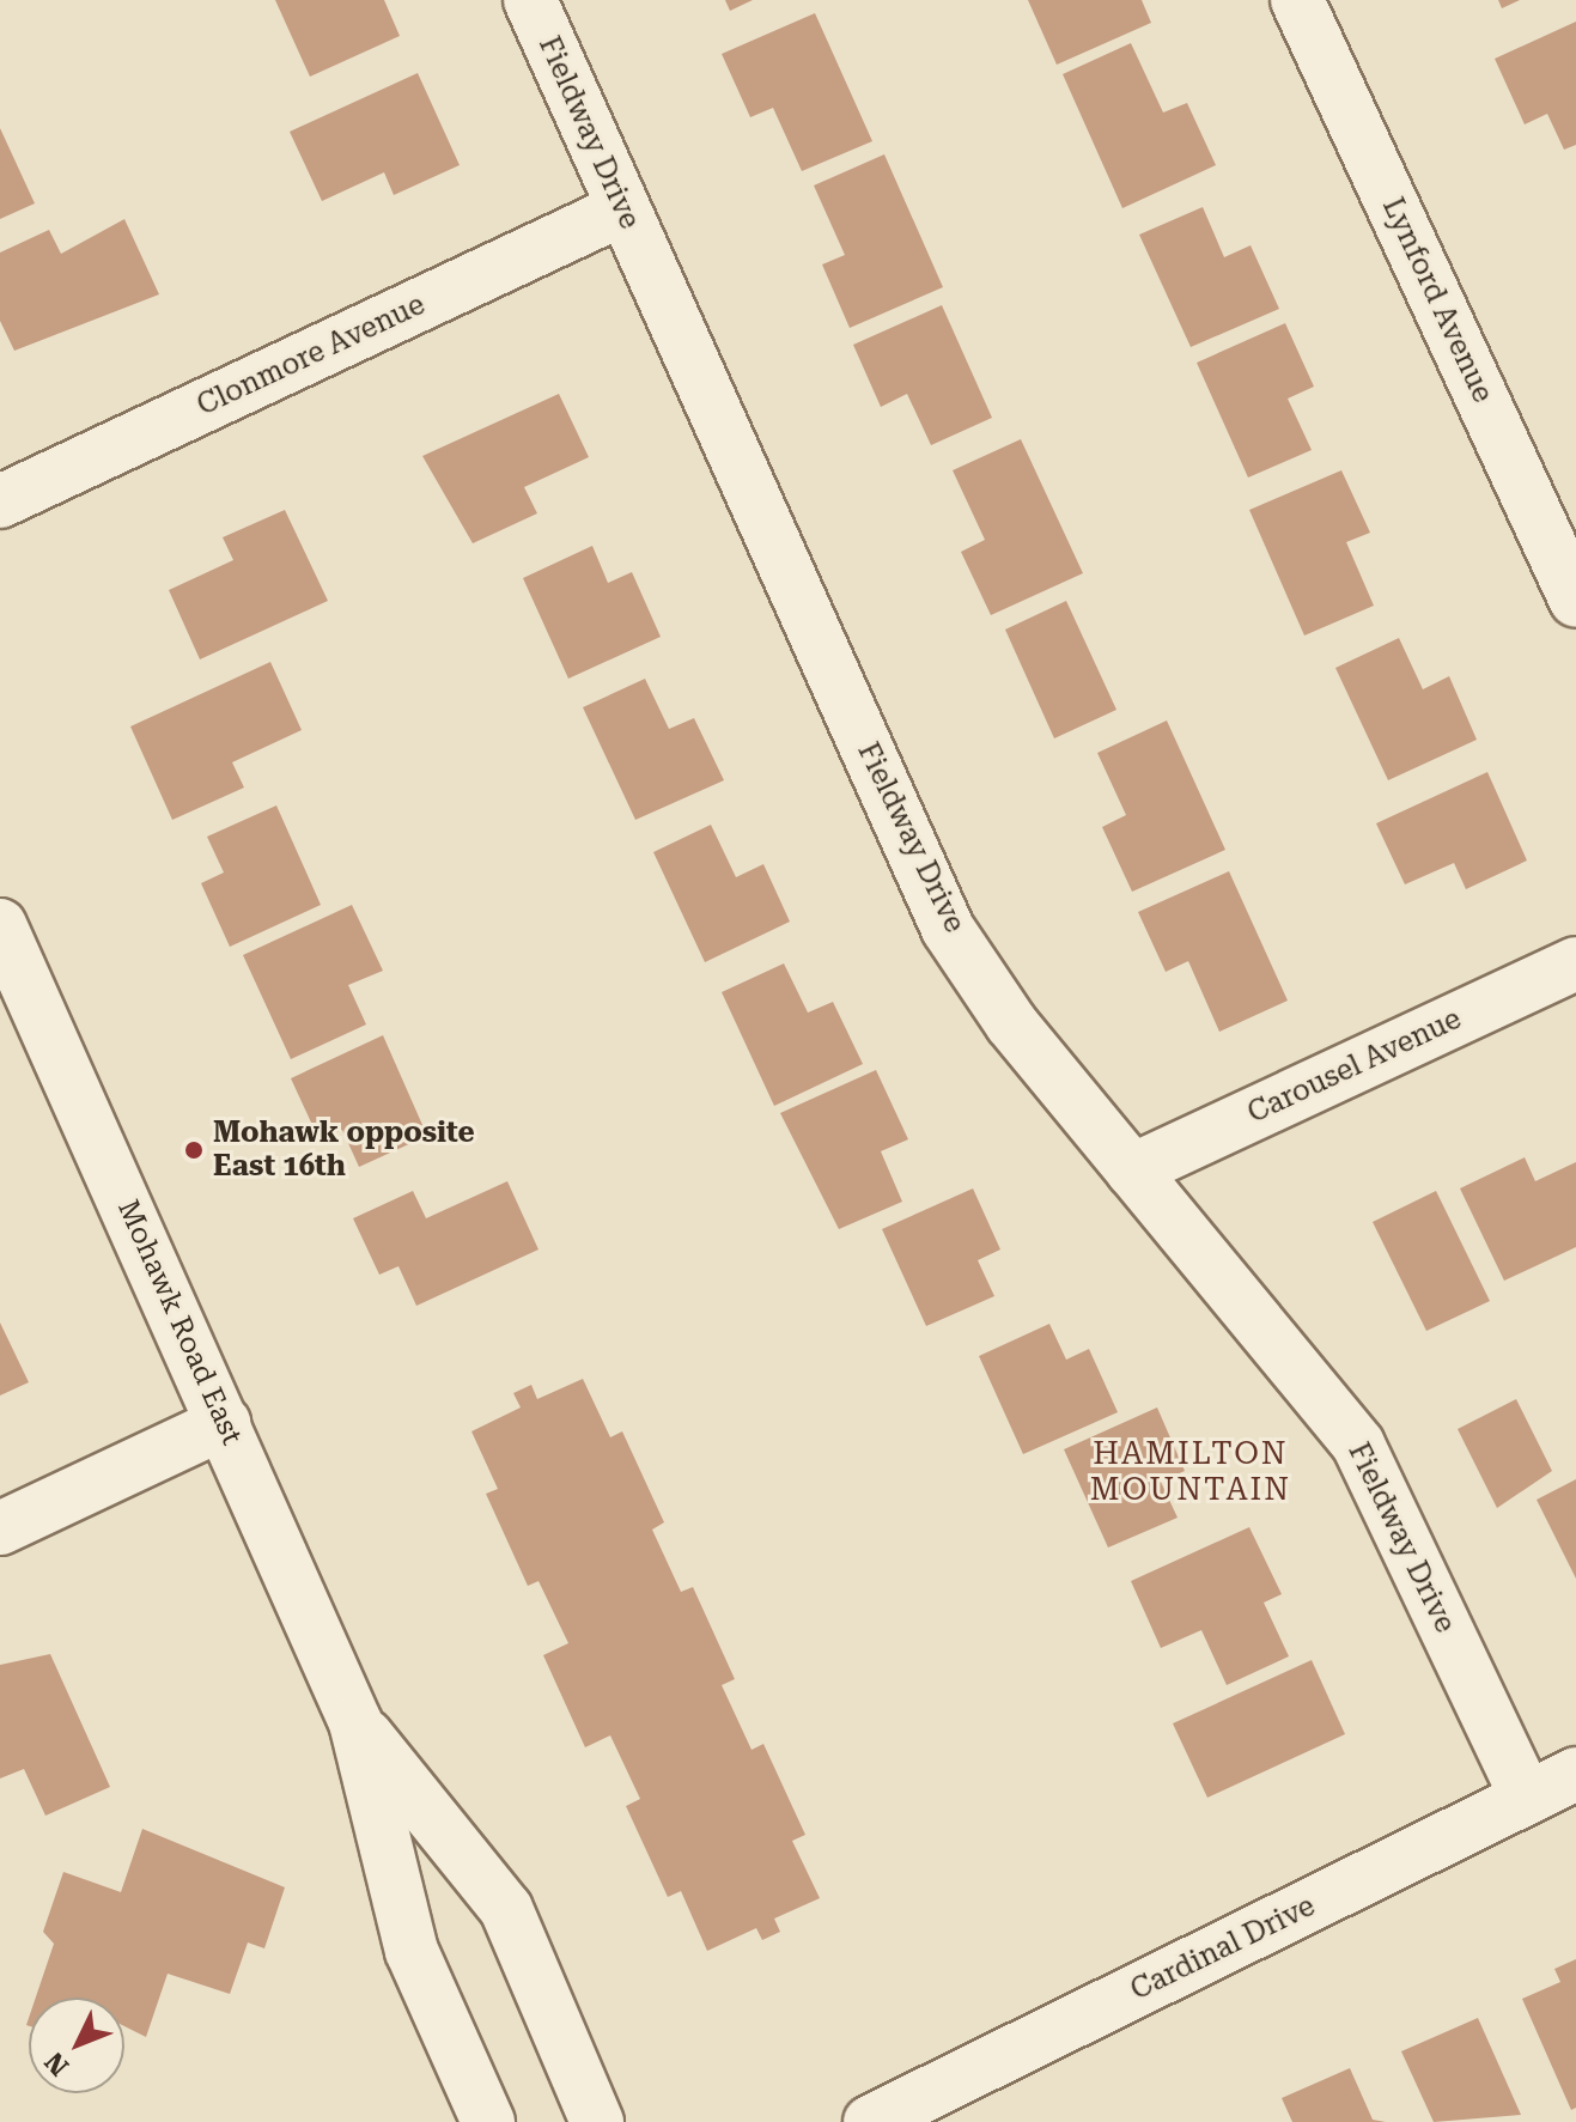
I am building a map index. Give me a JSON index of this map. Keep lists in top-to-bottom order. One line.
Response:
{"streets":{"street":["Fieldway Drive","Lynford Avenue","Clonmore Avenue","Carousel Avenue","Mohawk Road East","Cardinal Drive"]},"crossings":[["Fieldway Drive","Clonmore Avenue"],["Fieldway Drive","Carousel Avenue"],["Fieldway Drive","Cardinal Drive"]],"districts":["HAMILTON MOUNTAIN"],"places":["Mohawk opposite East 16th"],"north":"bottom left"}
